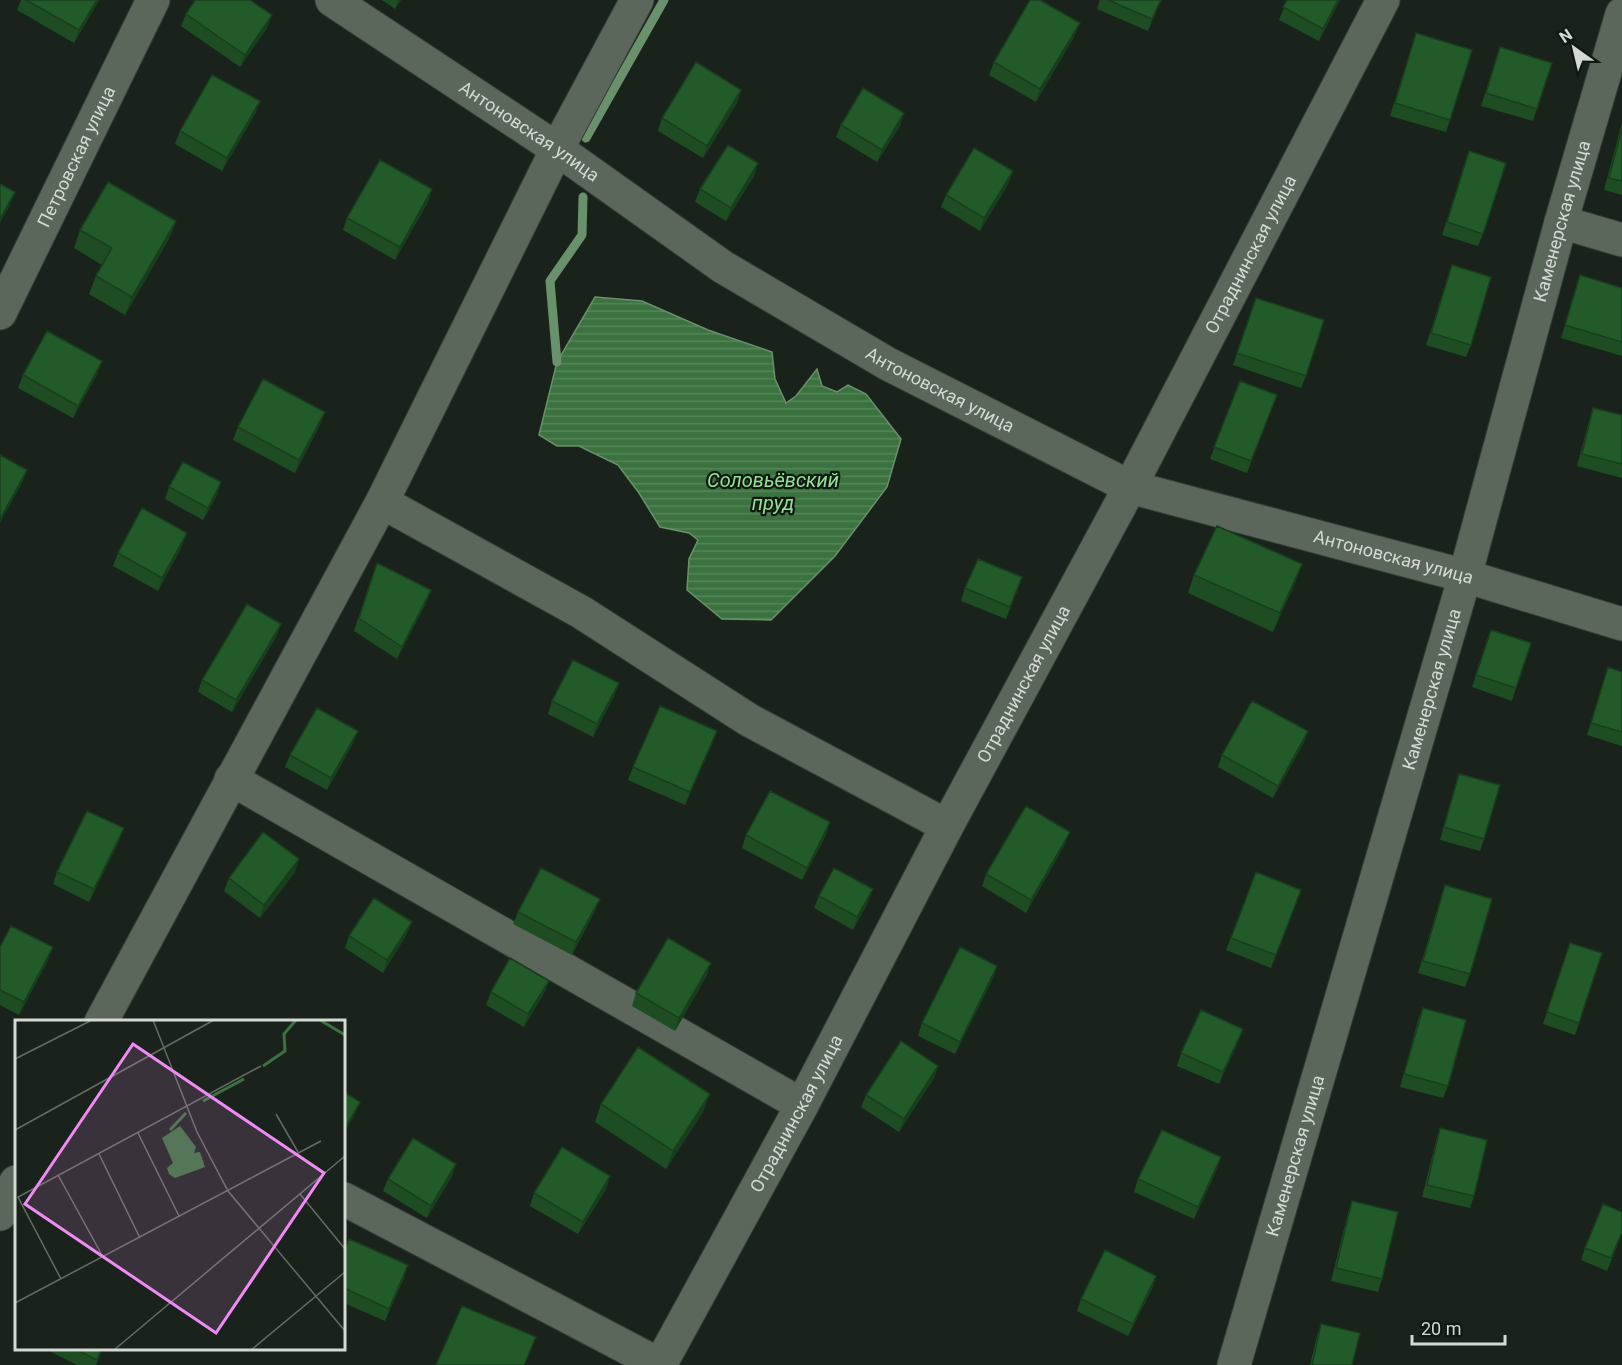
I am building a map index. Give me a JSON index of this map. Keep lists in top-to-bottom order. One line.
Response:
{"streets":{"street":["Антоновская улица","Петровская улица","Каменерская улица","Отраднинская улица"]},"crossings":[["Антоновская улица","Каменерская улица"],["Антоновская улица","Отраднинская улица"]],"water":["Соловьёвский пруд"],"scale_bar":"20 m","north":"top left"}
